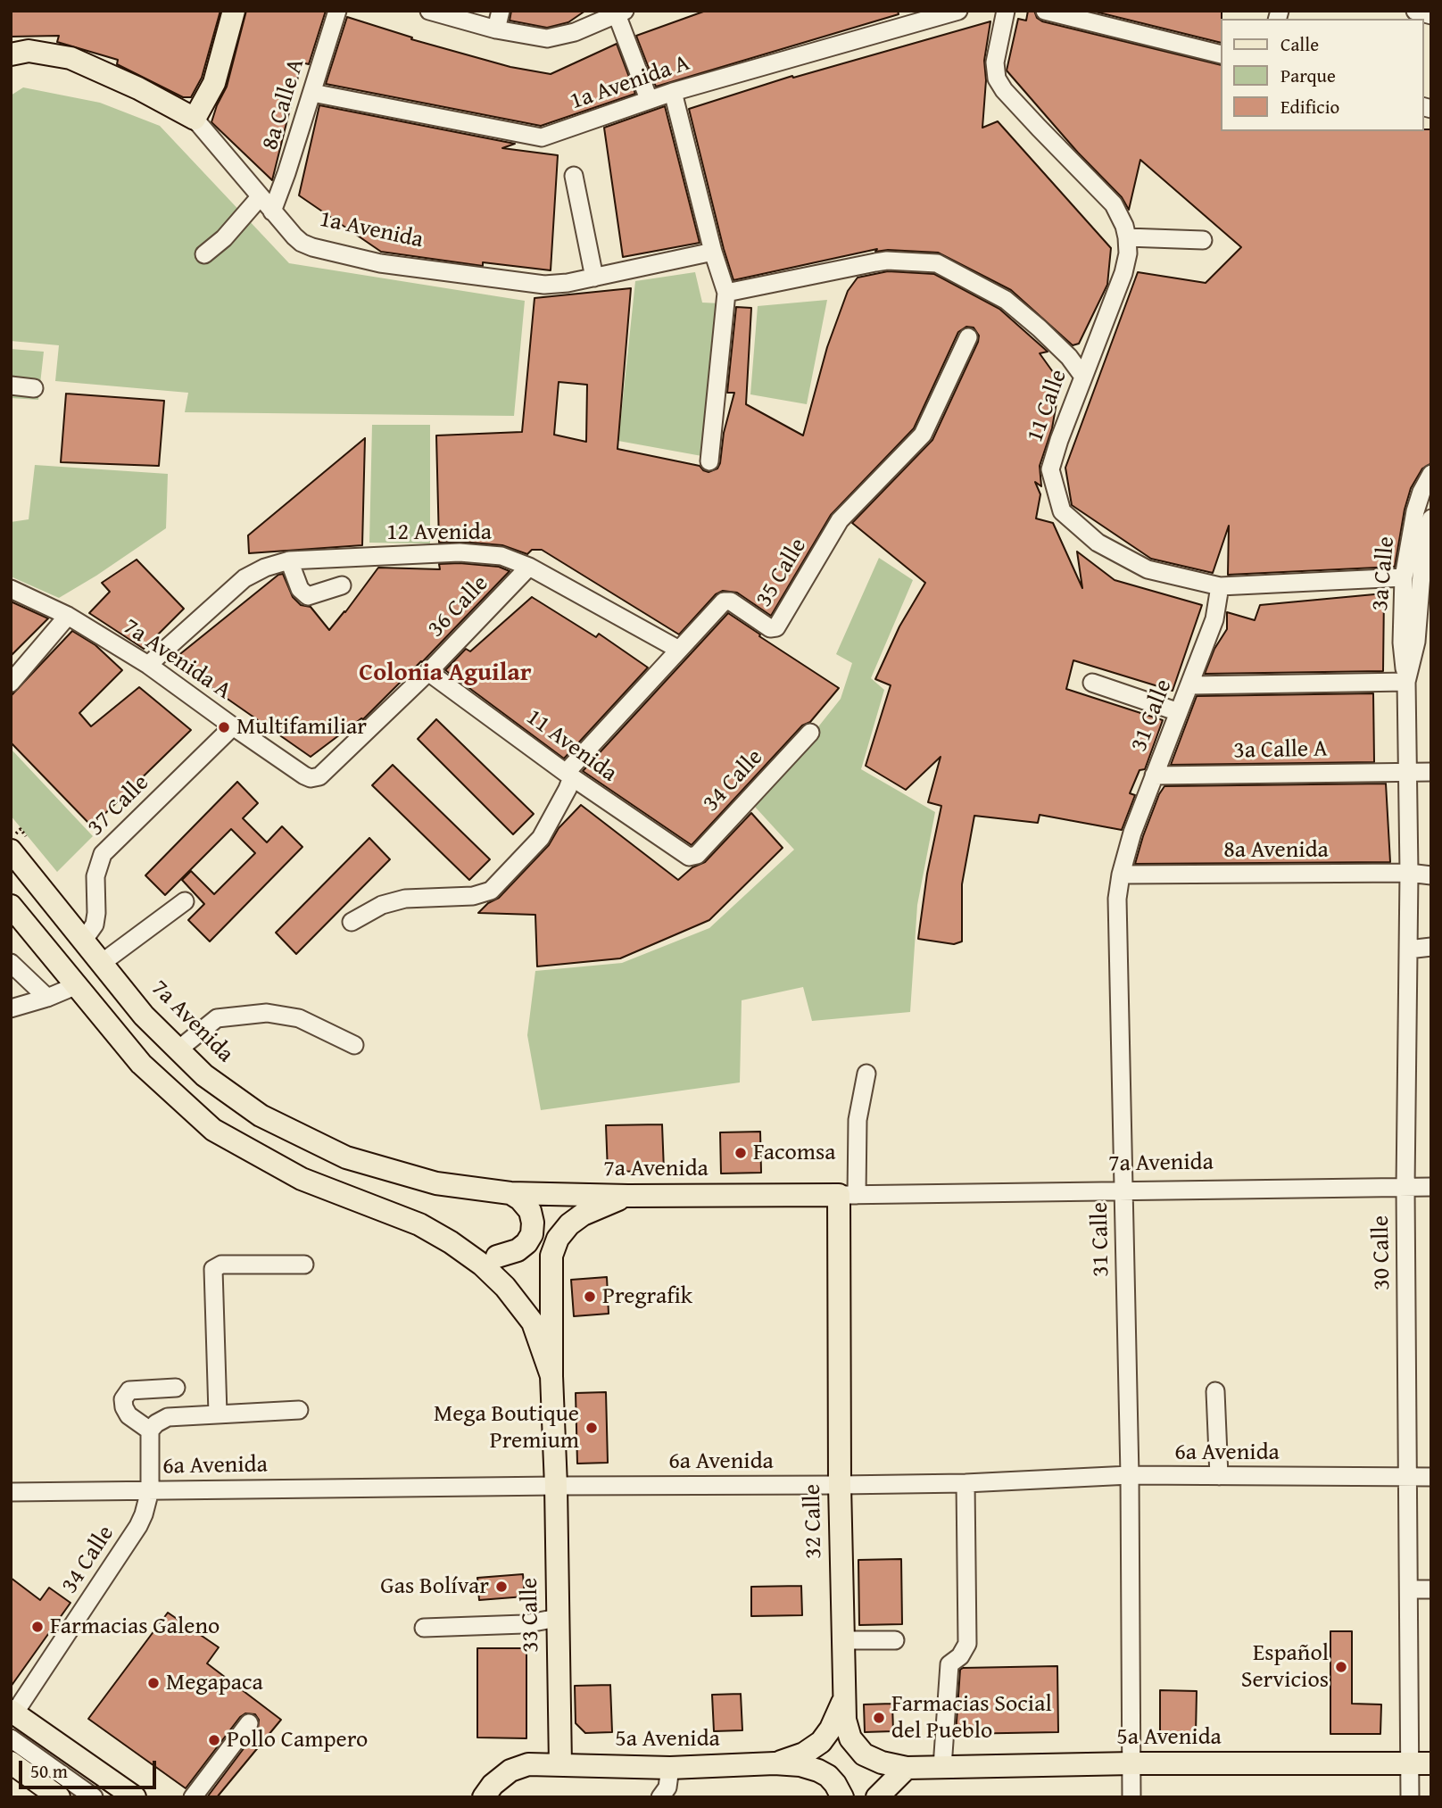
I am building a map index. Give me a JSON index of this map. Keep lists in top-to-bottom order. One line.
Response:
{"streets":{"main road":["1a Avenida","7a Avenida","32 Calle","33 Calle","5a Avenida"],"street":["1a Avenida A","8a Calle A","11 Calle","12 Avenida","35 Calle","3a Calle","36 Calle","7a Avenida A","31 Calle","11 Avenida","3a Calle A","34 Calle","37 Calle","8a Avenida","30 Calle","6a Avenida"]},"crossings":[["1a Avenida A","8a Calle A"],["8a Calle A","1a Avenida"],["11 Calle","3a Calle"],["11 Calle","31 Calle"],["12 Avenida","35 Calle"],["12 Avenida","36 Calle"],["12 Avenida","7a Avenida A"],["35 Calle","11 Avenida"],["3a Calle","30 Calle"],["36 Calle","7a Avenida A"],["36 Calle","11 Avenida"],["7a Avenida A","37 Calle"],["31 Calle","3a Calle A"],["31 Calle","8a Avenida"],["31 Calle","7a Avenida"],["31 Calle","6a Avenida"],["31 Calle","5a Avenida"],["11 Avenida","34 Calle"],["3a Calle A","30 Calle"],["34 Calle","6a Avenida"],["37 Calle","7a Avenida"],["8a Avenida","30 Calle"],["7a Avenida","30 Calle"],["7a Avenida","32 Calle"],["7a Avenida","33 Calle"],["30 Calle","6a Avenida"],["30 Calle","5a Avenida"],["6a Avenida","32 Calle"],["6a Avenida","33 Calle"],["32 Calle","5a Avenida"],["33 Calle","5a Avenida"]],"districts":["Colonia Aguilar"],"places":["Multifamiliar","Facomsa","Pregrafik","Mega Boutique Premium","Gas Bolívar","Farmacias Galeno","Español Servicios","Megapaca","Farmacias Social del Pueblo","Pollo Campero"],"legend":["Calle","Parque","Edificio"],"scale_bar":"50 m"}
